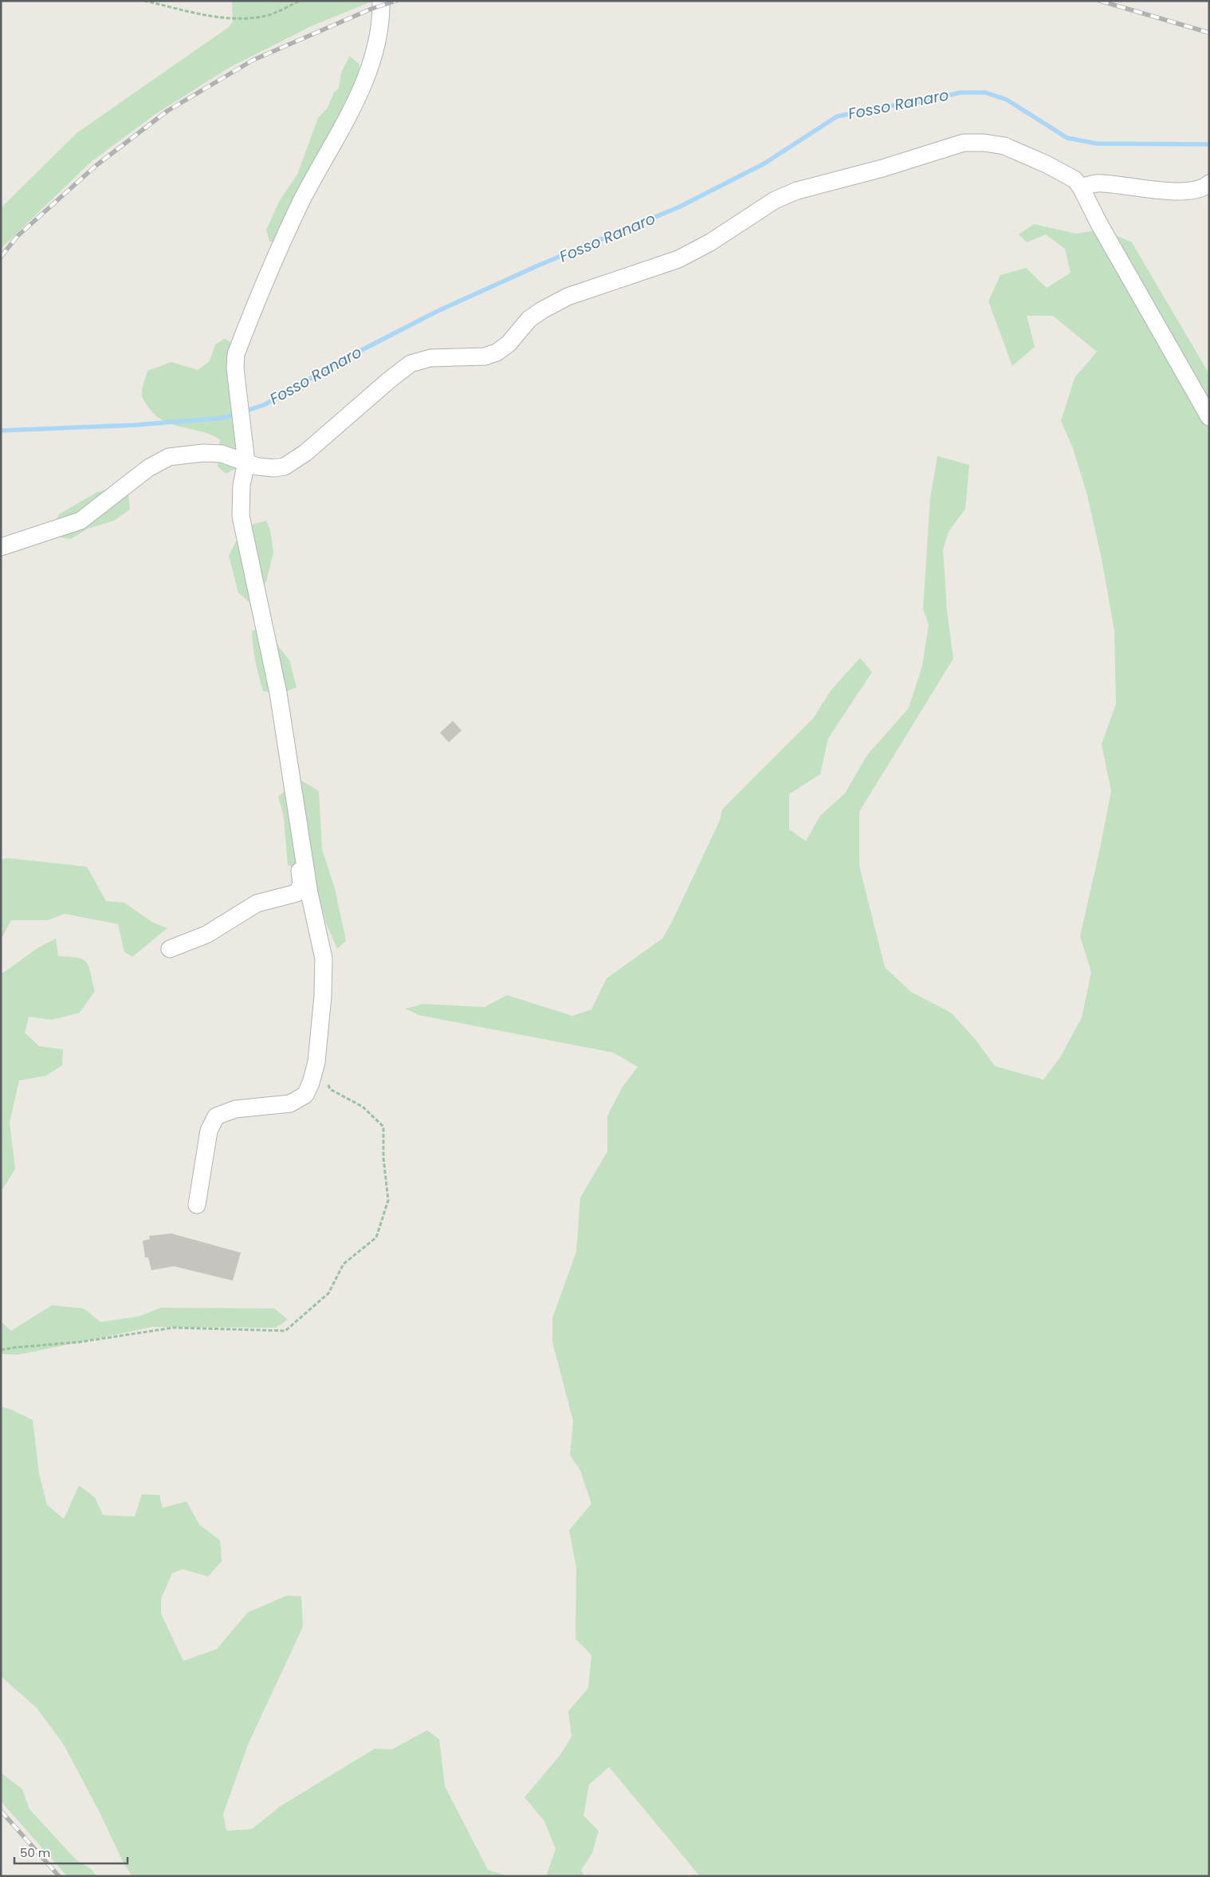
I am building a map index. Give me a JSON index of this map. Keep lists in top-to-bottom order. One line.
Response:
{"water":["Fosso Ranaro"],"scale_bar":"50 m"}
